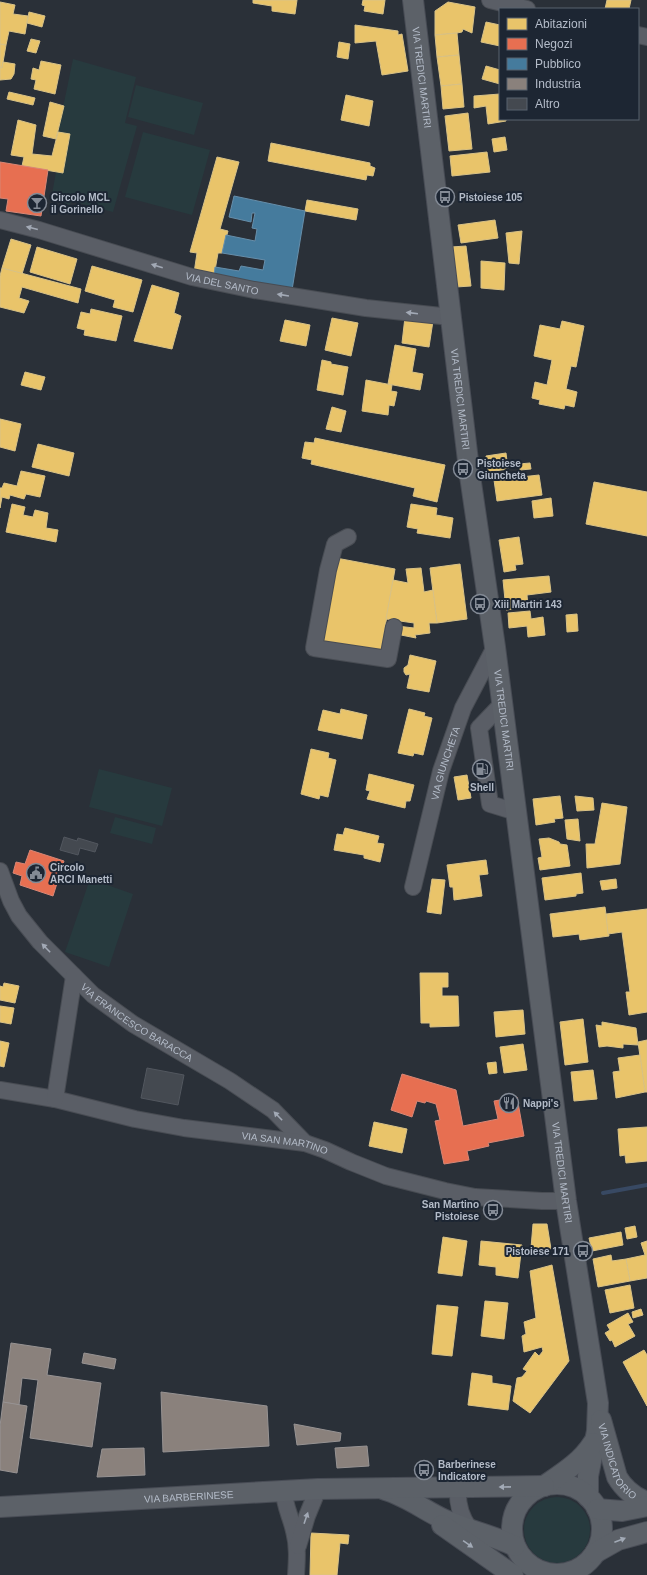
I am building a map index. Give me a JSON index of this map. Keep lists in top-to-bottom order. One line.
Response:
{"streets":{"main road":["VIA TREDICI MARTIRI","VIA INDICATORIO","VIA BARBERINESE"],"street":["VIA DEL SANTO","VIA GIUNCHETA","VIA FRANCESCO BARACCA","VIA SAN MARTINO"]},"crossings":[["VIA TREDICI MARTIRI","VIA DEL SANTO"],["VIA TREDICI MARTIRI","VIA GIUNCHETA"],["VIA TREDICI MARTIRI","VIA SAN MARTINO"],["VIA TREDICI MARTIRI","VIA INDICATORIO"],["VIA TREDICI MARTIRI","VIA BARBERINESE"],["VIA FRANCESCO BARACCA","VIA SAN MARTINO"],["VIA INDICATORIO","VIA BARBERINESE"]],"one_way":["VIA DEL SANTO","VIA FRANCESCO BARACCA"],"places":{"bus stop":["Pistoiese 105","Pistoiese Giuncheta","Xiii Martiri 143","San Martino Pistoiese","Pistoiese 171","Barberinese Indicatore"],"bar":["Circolo MCL il Gorinello"],"fuel station":["Shell"],"public building":["Circolo ARCI Manetti"],"restaurant":["Nappi's"]},"legend":["Abitazioni","Negozi","Pubblico","Industria","Altro"]}
